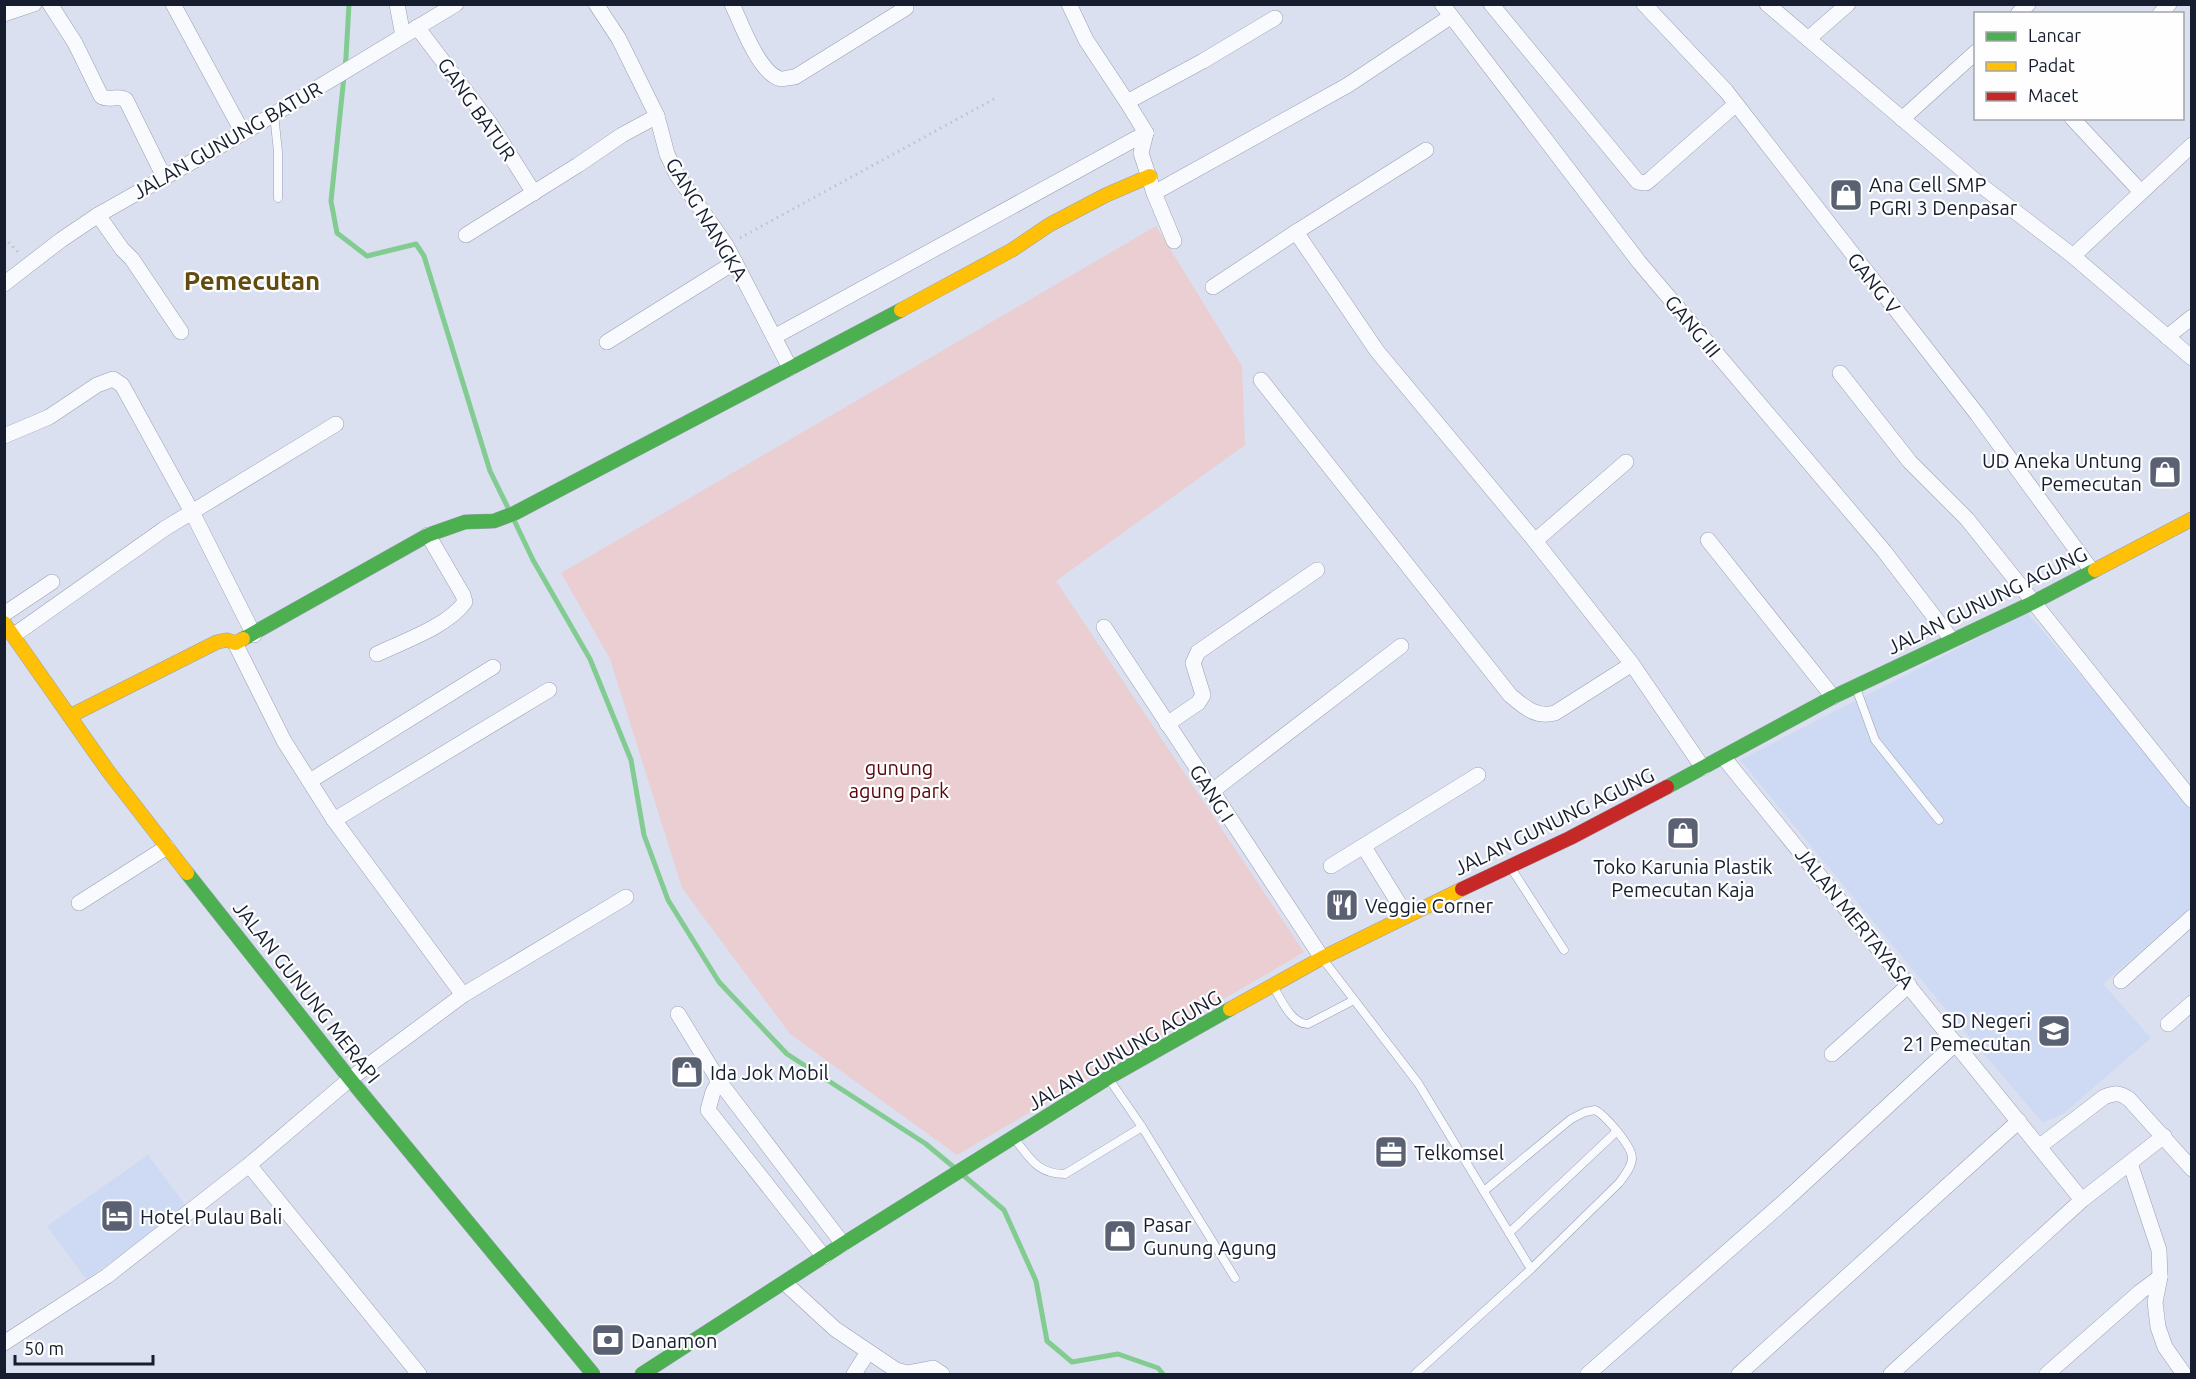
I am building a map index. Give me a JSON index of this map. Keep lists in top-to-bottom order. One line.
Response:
{"streets":{"main road":["JALAN GUNUNG AGUNG","JALAN GUNUNG MERAPI"],"street":["GANG BATUR","JALAN GUNUNG BATUR","GANG NANGKA","GANG V","GANG III","GANG I","JALAN MERTAYASA"]},"crossings":[["GANG BATUR","JALAN GUNUNG BATUR"],["GANG V","JALAN GUNUNG AGUNG"],["GANG III","JALAN GUNUNG AGUNG"],["JALAN GUNUNG AGUNG","GANG I"],["JALAN GUNUNG AGUNG","JALAN MERTAYASA"]],"districts":["Pemecutan"],"parks":["gunung agung park"],"places":{"shop":["Ana Cell SMP PGRI 3 Denpasar","UD Aneka Untung Pemecutan","Toko Karunia Plastik Pemecutan Kaja","Ida Jok Mobil","Pasar Gunung Agung"],"restaurant":["Veggie Corner"],"school or university":["SD Negeri 21 Pemecutan"],"office":["Telkomsel"],"hotel":["Hotel Pulau Bali"],"bank":["Danamon"]},"legend":["Lancar","Padat","Macet"],"scale_bar":"50 m"}
